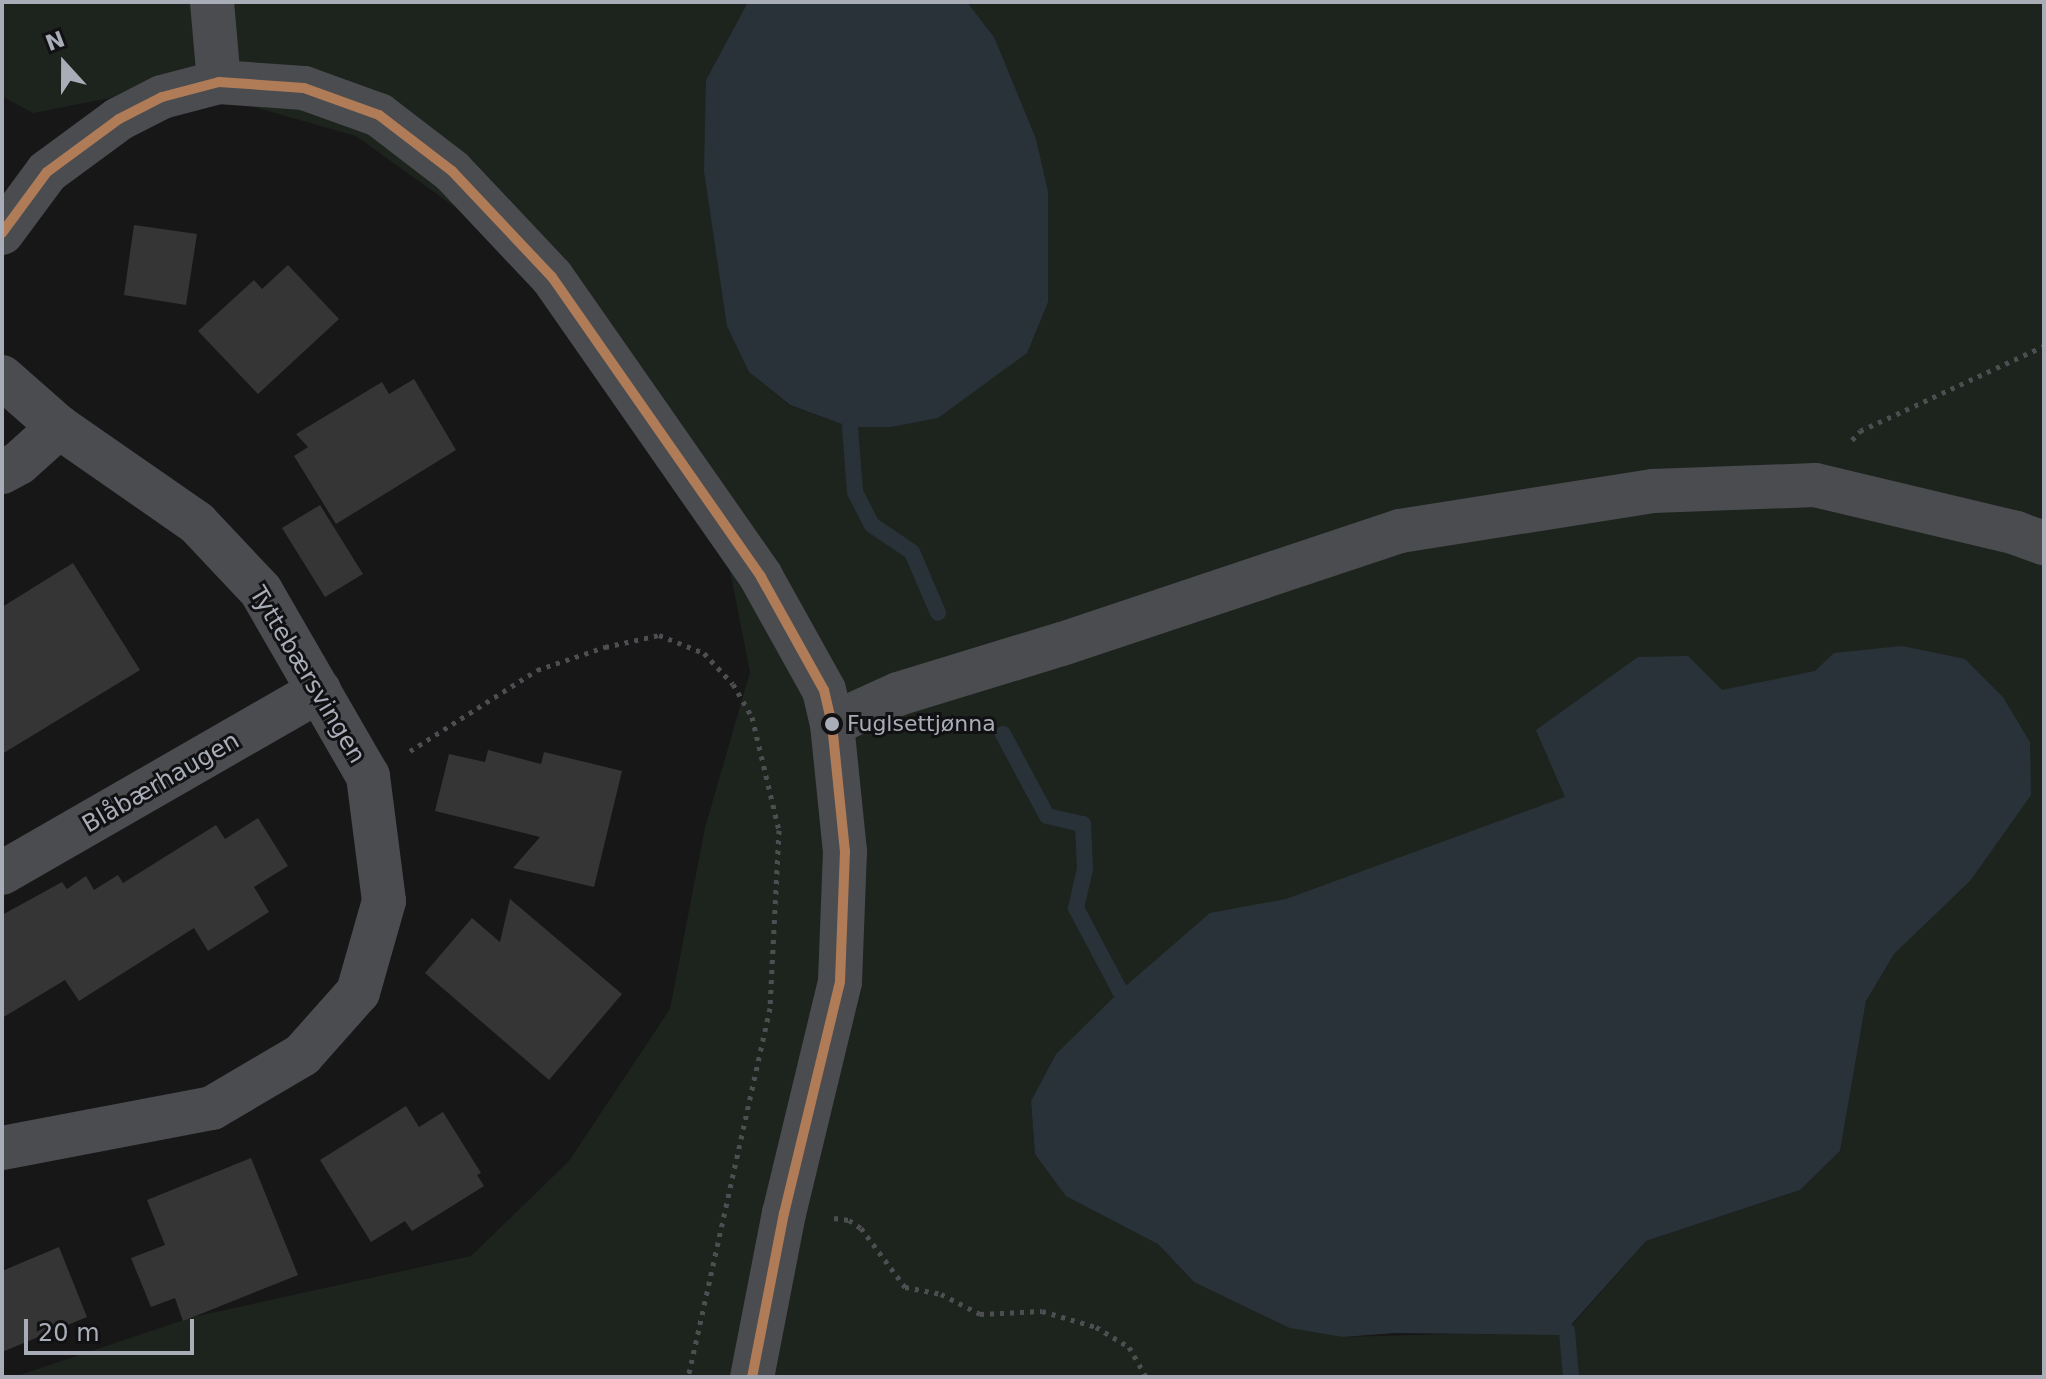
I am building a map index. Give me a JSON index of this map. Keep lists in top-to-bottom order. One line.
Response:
{"streets":{"street":["Tyttebærsvingen","Blåbærhaugen"]},"crossings":[["Tyttebærsvingen","Blåbærhaugen"]],"places":["Fuglsettjønna"],"scale_bar":"20 m","north":"top"}
